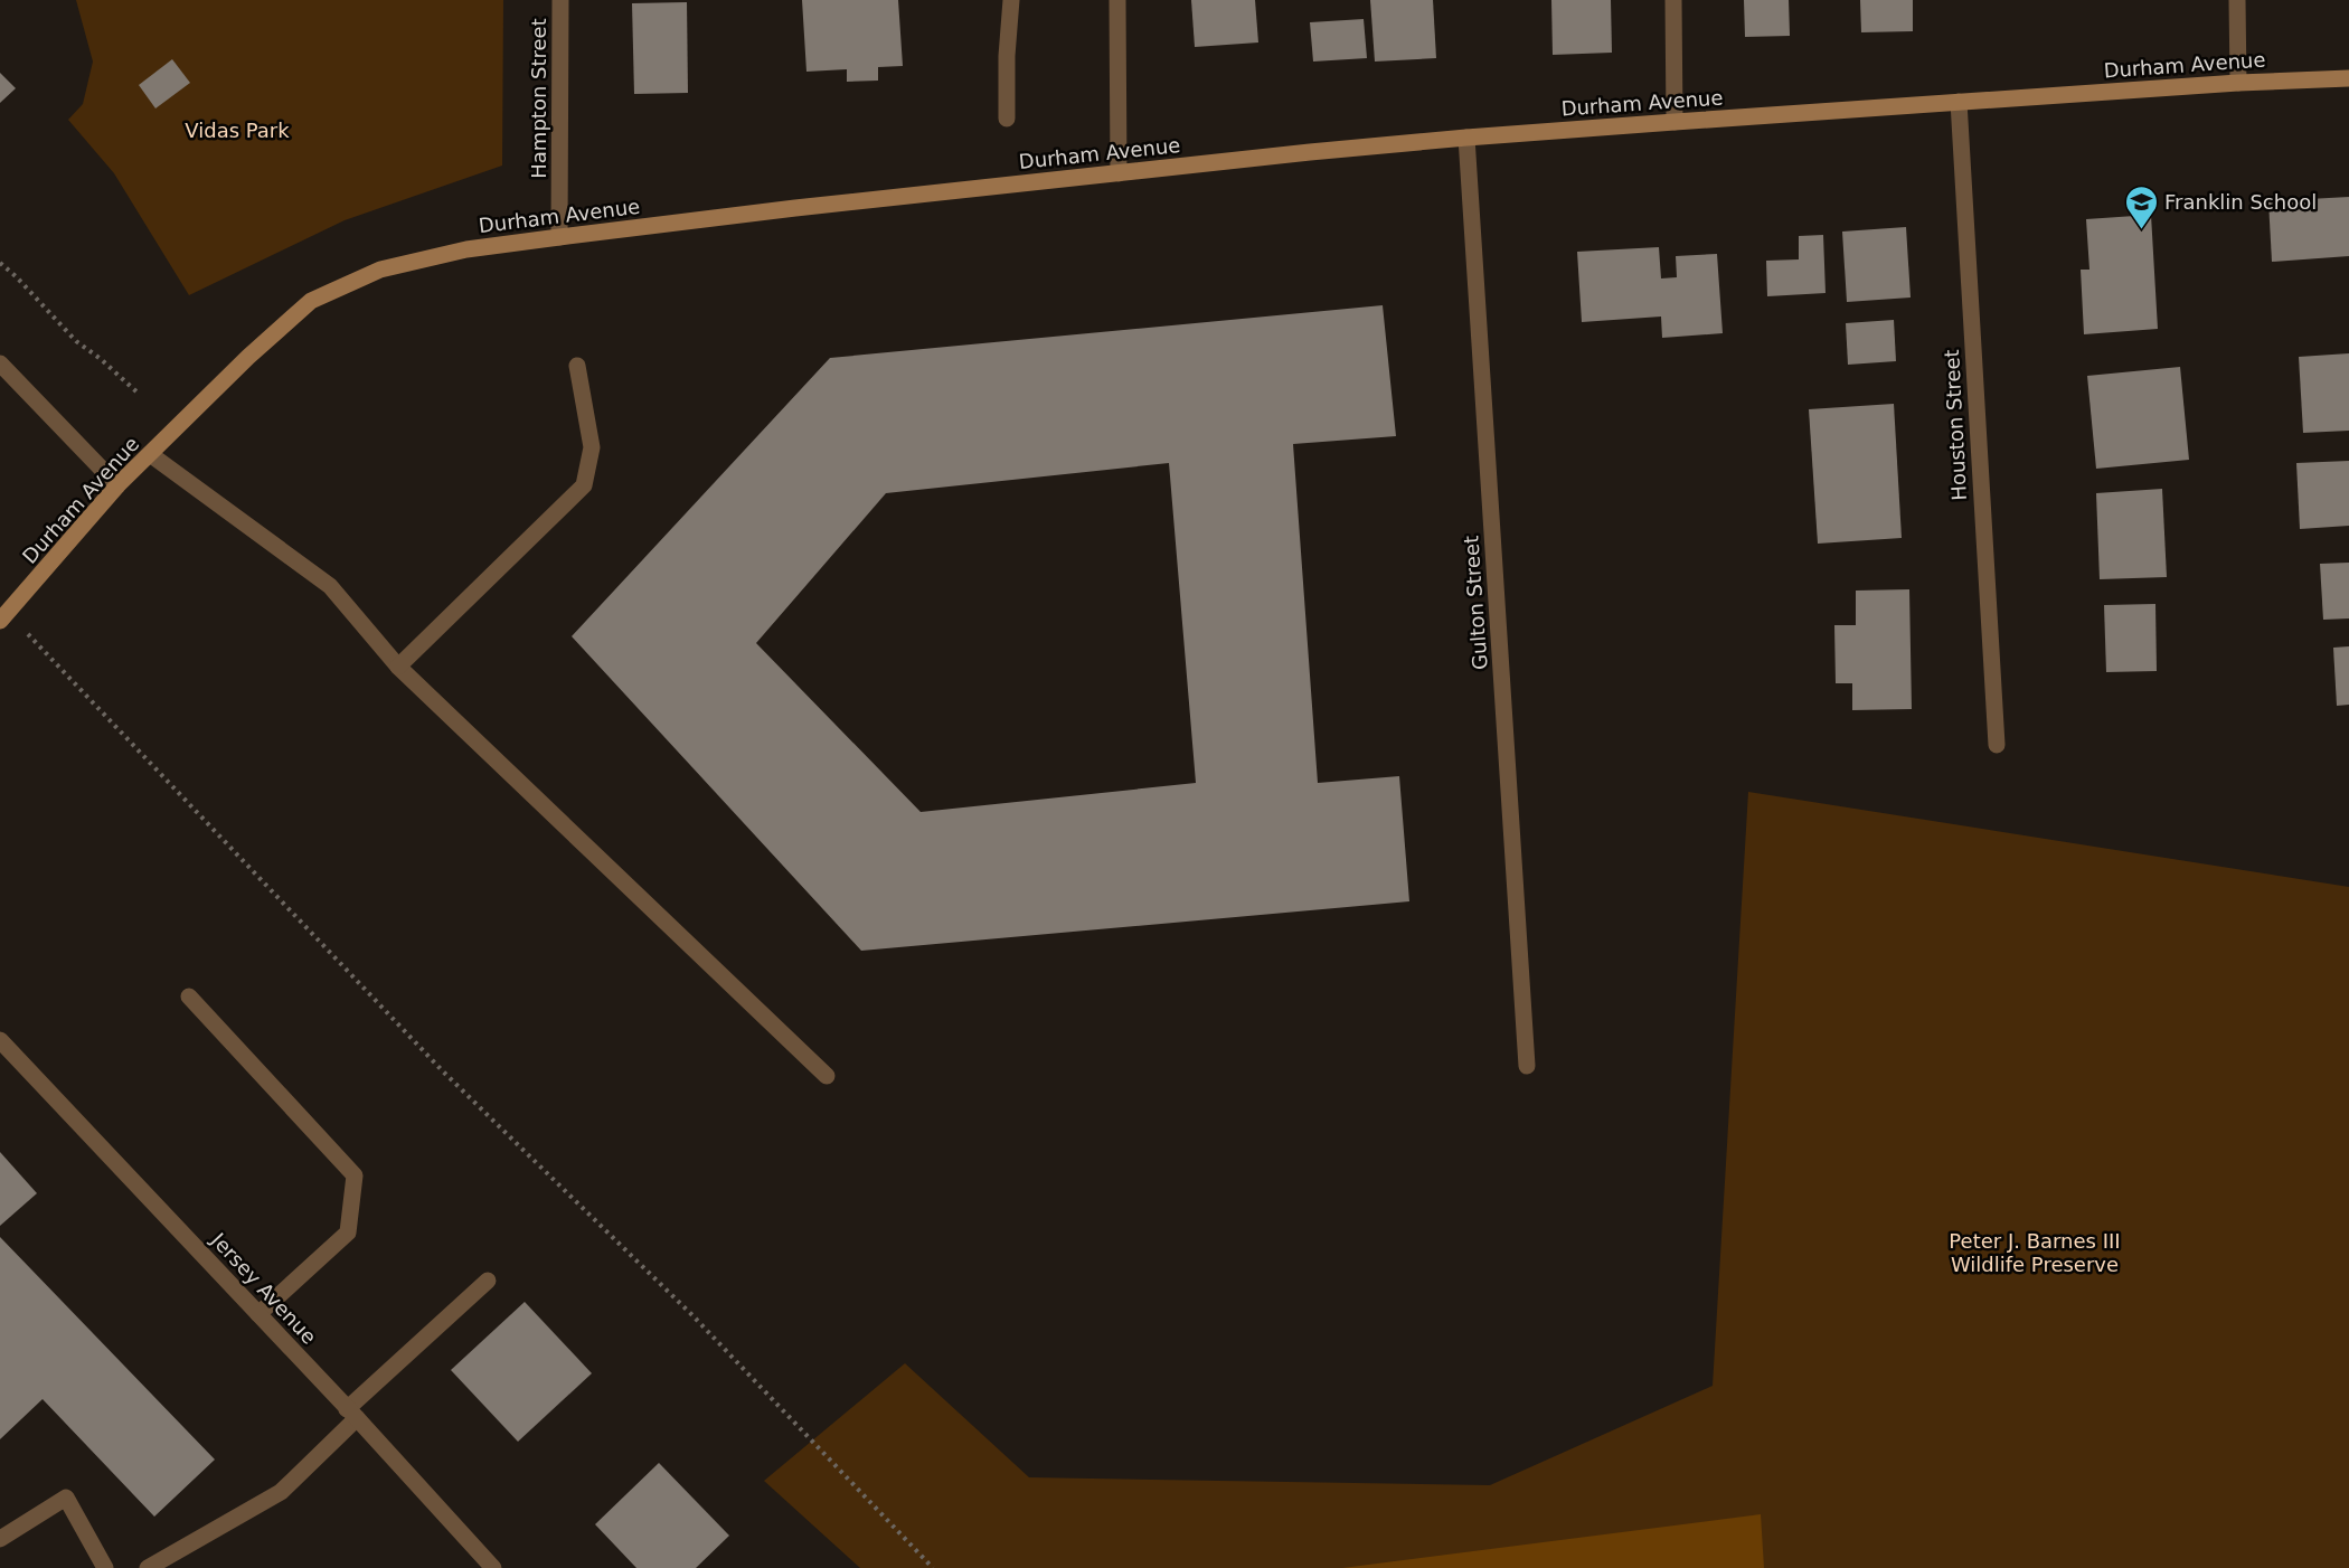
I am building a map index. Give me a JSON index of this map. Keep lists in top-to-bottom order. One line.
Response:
{"streets":{"street":["Durham Avenue","Hampton Street","Houston Street","Gulton Street","Jersey Avenue"]},"crossings":[["Durham Avenue","Hampton Street"],["Durham Avenue","Houston Street"],["Durham Avenue","Gulton Street"]],"parks":["Vidas Park","Peter J. Barnes III Wildlife Preserve"],"places":{"school or university":["Franklin School"]}}
